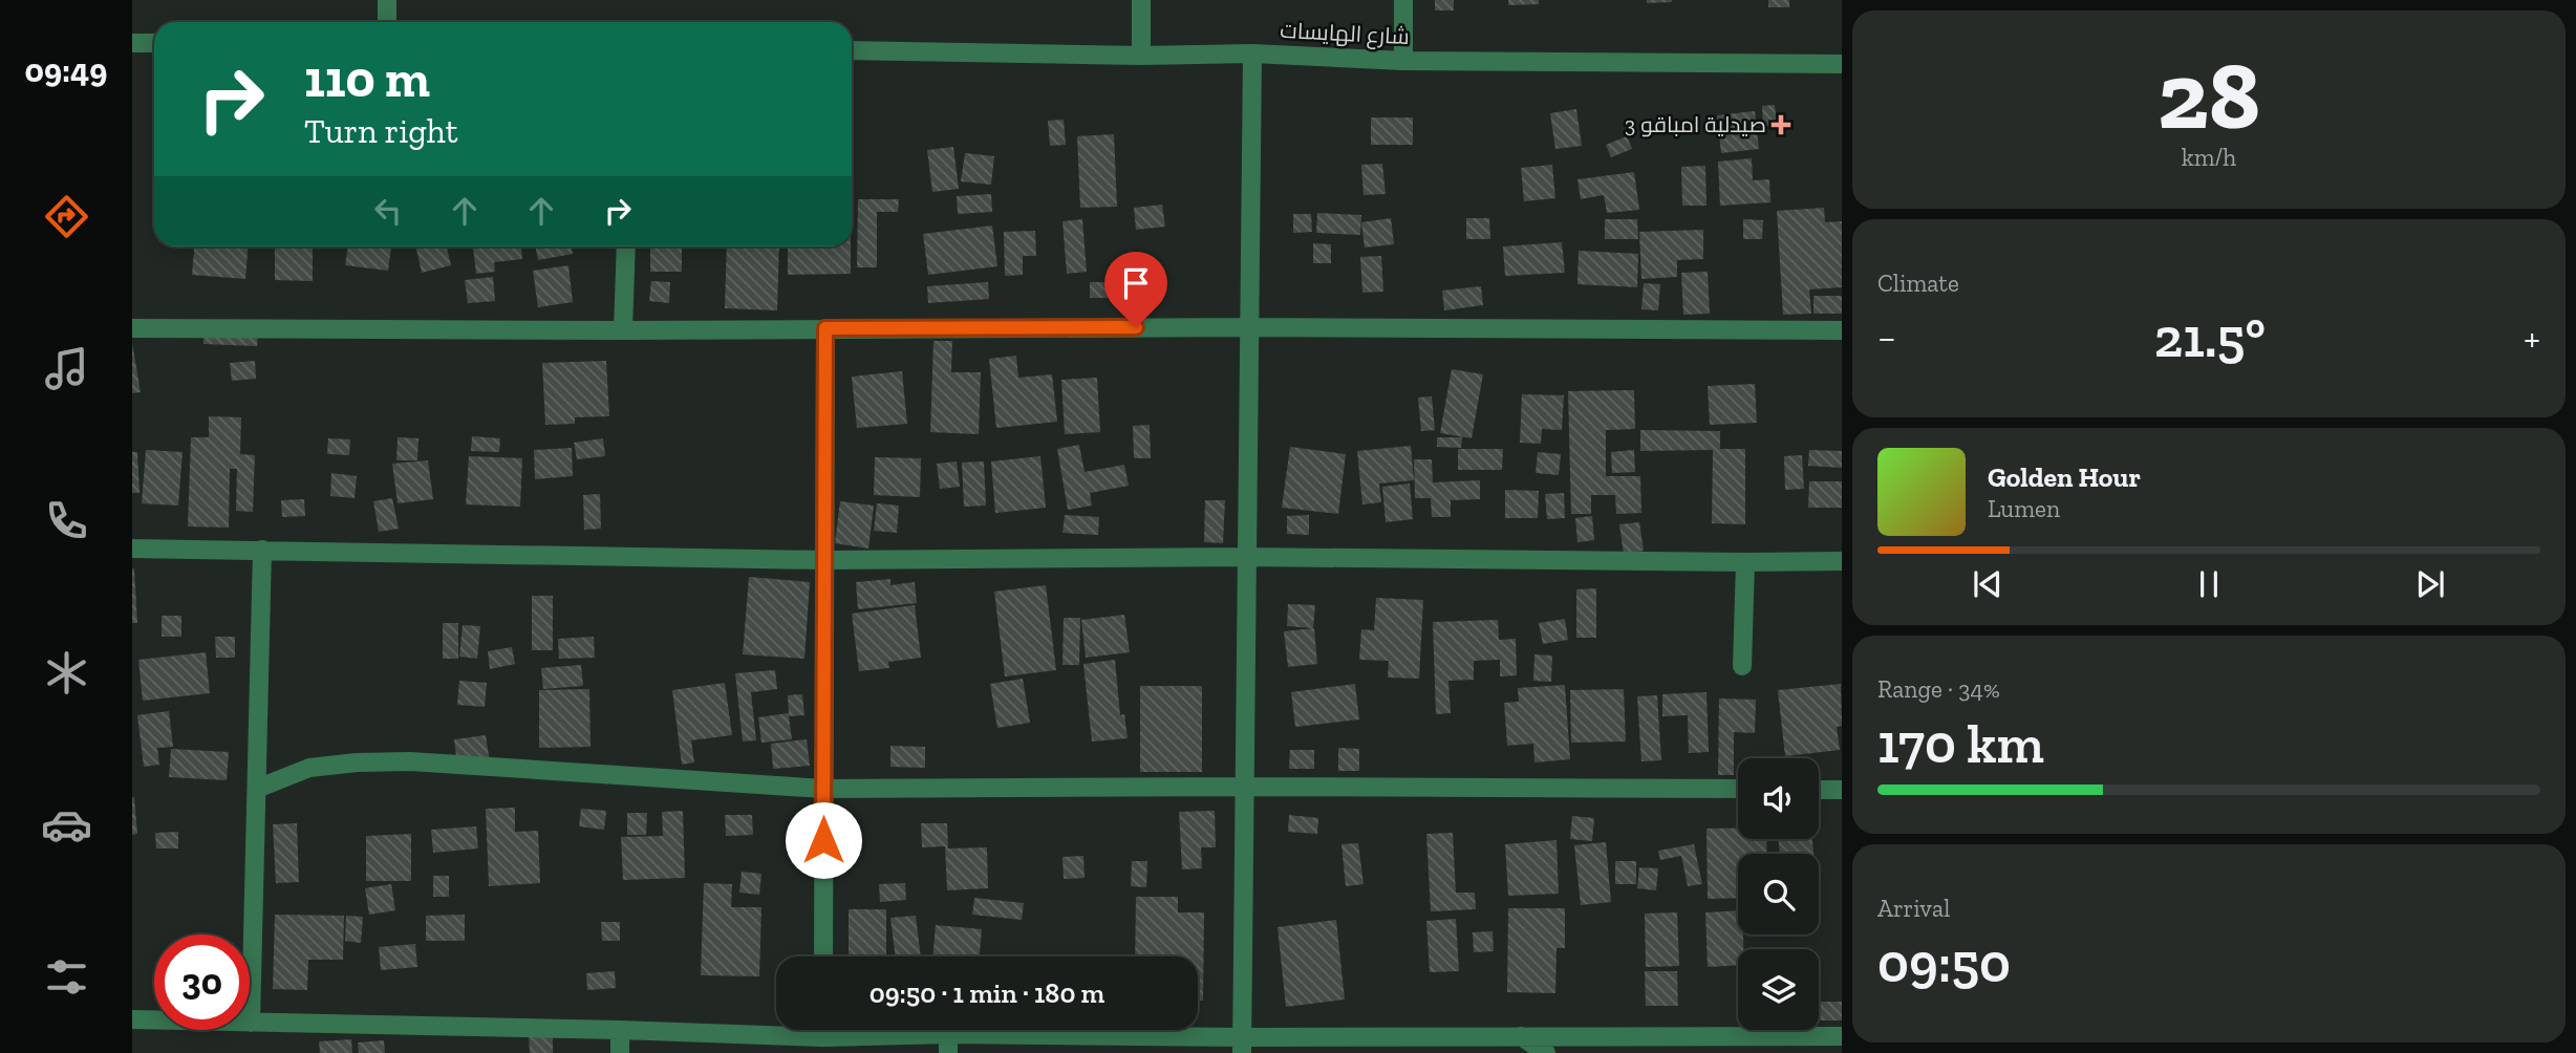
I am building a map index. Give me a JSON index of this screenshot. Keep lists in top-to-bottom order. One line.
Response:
{"streets":{"street":["شارع الهايسات"]},"places":{"health":["صيدلية امباقو 3"]},"page":{"tabs":"09:49","tile":[["28","km/h"],"Climate",["Range · 34%","170 km"],["Arrival","09:50"]],"turn":["110 m","Turn right"],"heat":["−","21.5°","+"],"song":["Golden Hour","Lumen"],"limit":"30","trip":"09:50 · 1 min · 180 m"}}
